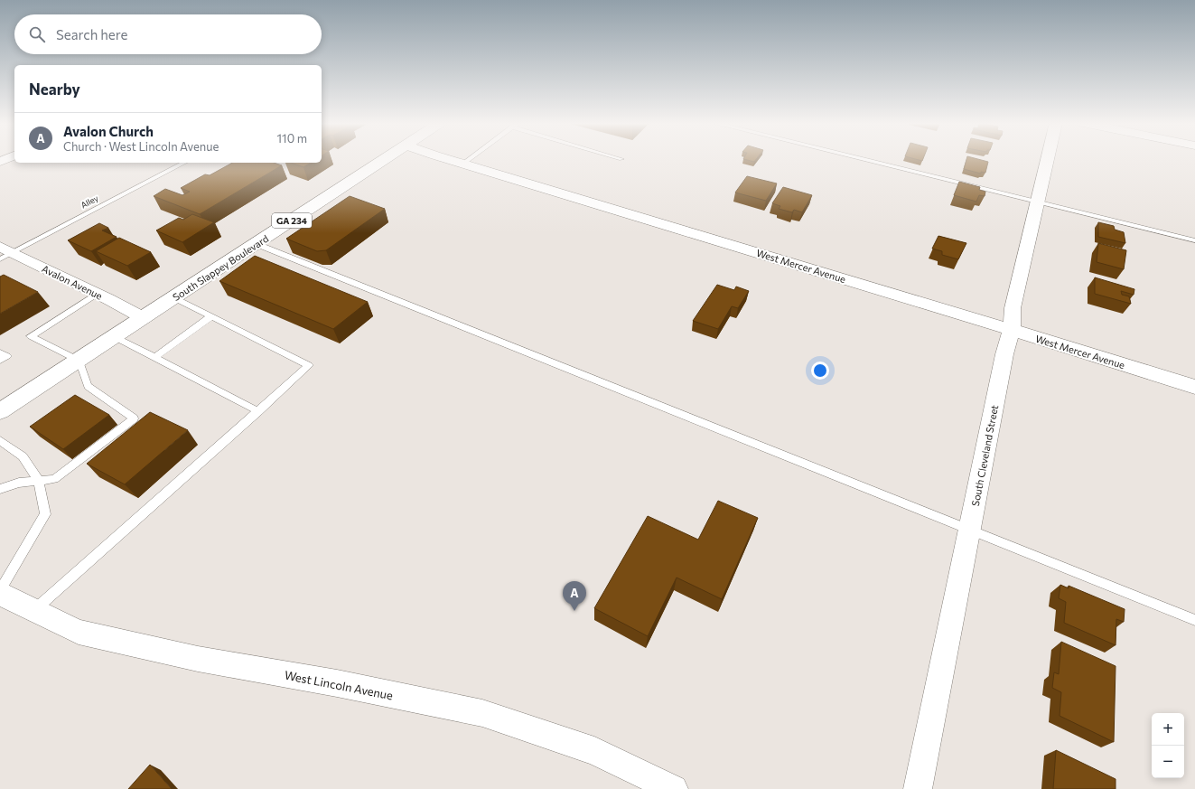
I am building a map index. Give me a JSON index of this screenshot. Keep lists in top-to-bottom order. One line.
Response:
{"streets":{"main road":["GA 234","South Slappey Boulevard"],"street":["West Mercer Avenue","Avalon Avenue","South Cleveland Street","West Lincoln Avenue"],"lane":["Alley"]},"crossings":[["Alley","Avalon Avenue"],["West Mercer Avenue","South Cleveland Street"],["South Slappey Boulevard","Avalon Avenue"]],"page":{"search":"Search here","heading":"Nearby","list":[{"mark":"A","name":"Avalon Church","note":"Church · West Lincoln Avenue","value":"110 m"}],"pins":"A","map_buttons":["+","−"]}}
